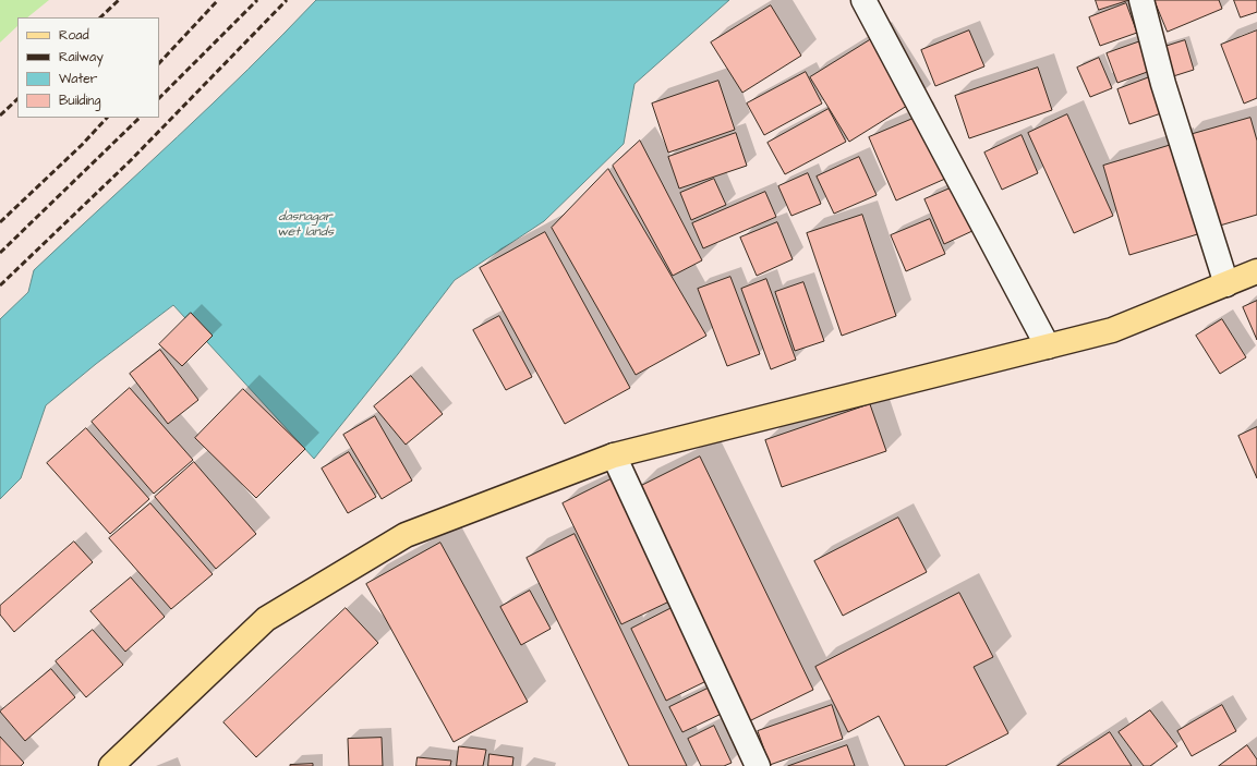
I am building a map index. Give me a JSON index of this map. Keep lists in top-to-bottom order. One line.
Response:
{"water":["dasnagar wet lands"],"legend":["Road","Railway","Water","Building"]}
